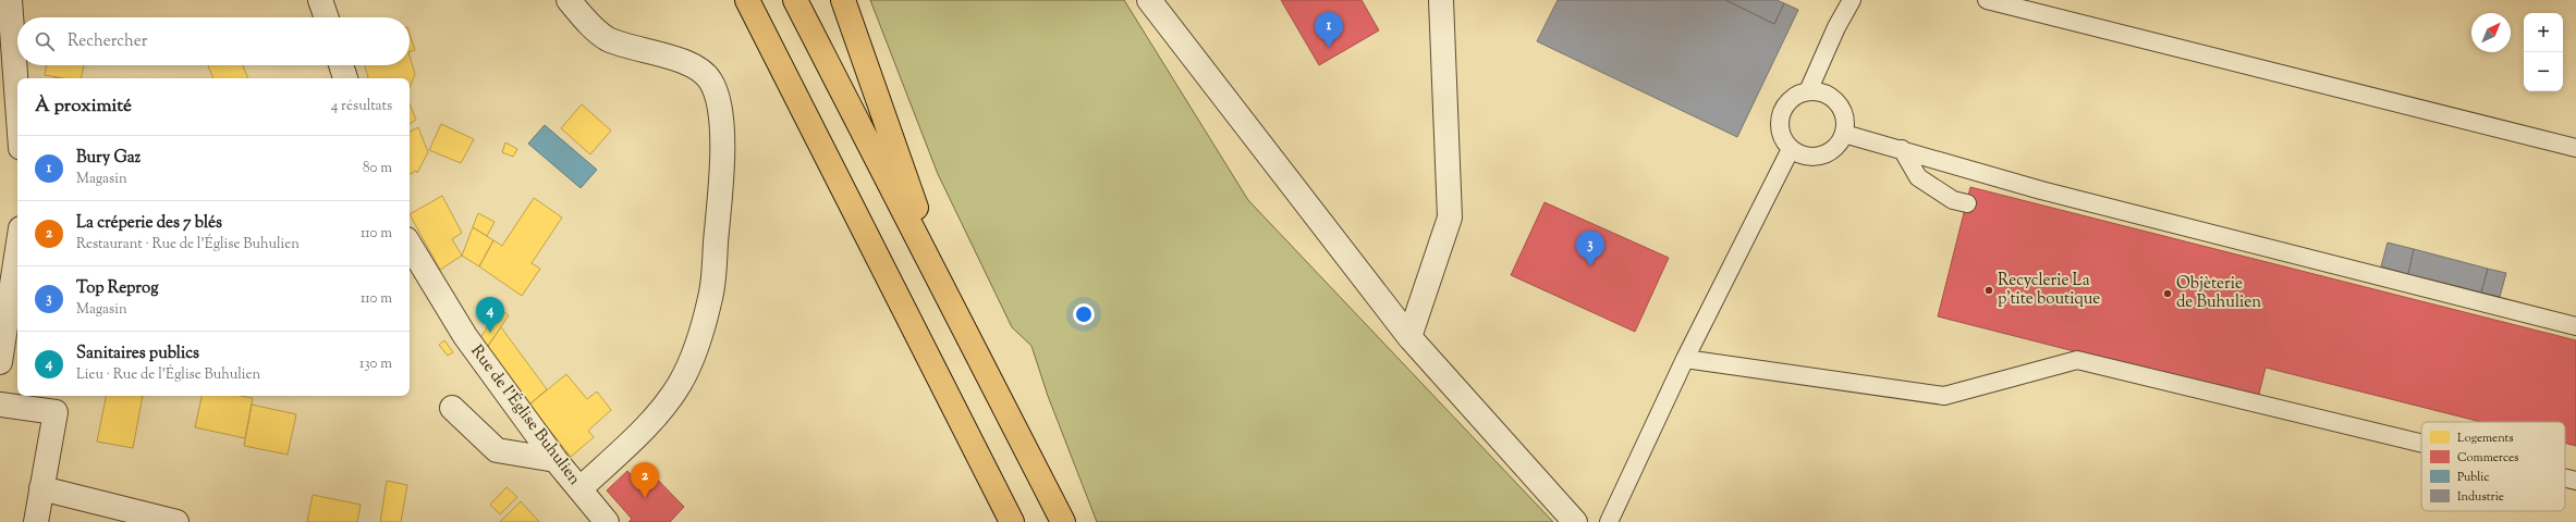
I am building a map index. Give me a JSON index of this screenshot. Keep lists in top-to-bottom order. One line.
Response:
{"streets":{"street":["Rue de l'Église Buhulien"]},"places":["Recyclerie La p'tite boutique","Objèterie de Buhulien"],"legend":["Logements","Commerces","Public","Industrie"],"north":"top right","page":{"pins":["1","3","4","2"],"map_buttons":["+","−"],"search":"Rechercher","heading":["À proximité","4 résultats"],"list":[{"mark":"1","name":"Bury Gaz","note":"Magasin","value":"80 m"},{"mark":"2","name":"La créperie des 7 blés","note":"Restaurant · Rue de l'Église Buhulien","value":"110 m"},{"mark":"3","name":"Top Reprog","note":"Magasin","value":"110 m"},{"mark":"4","name":"Sanitaires publics","note":"Lieu · Rue de l'Église Buhulien","value":"130 m"}]}}
